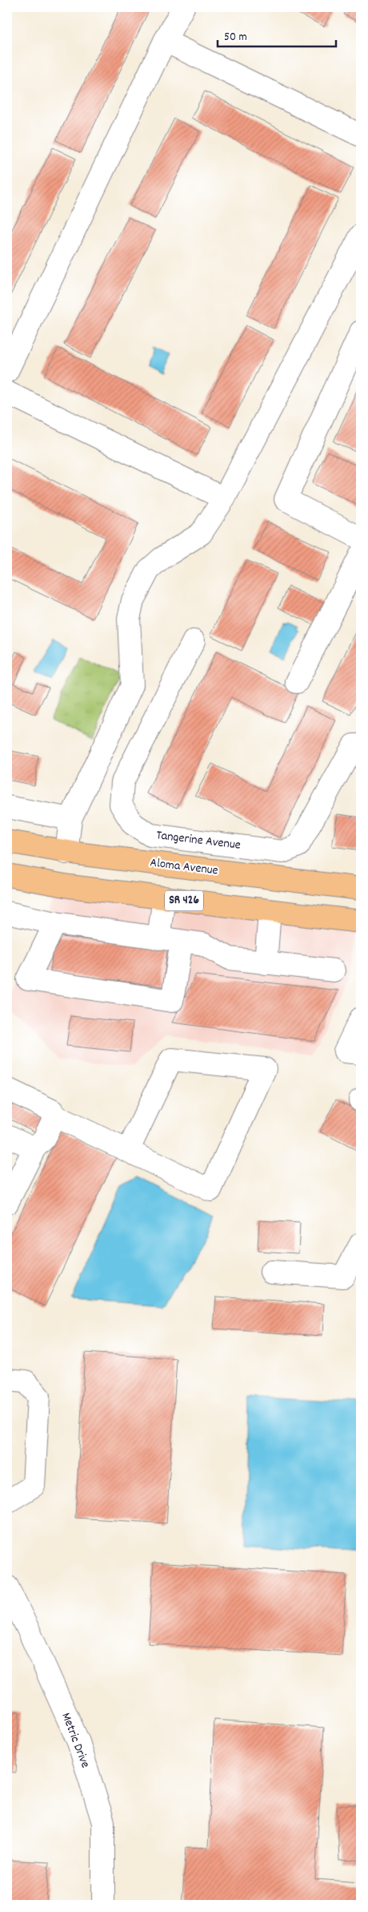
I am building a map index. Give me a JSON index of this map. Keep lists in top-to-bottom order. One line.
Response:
{"streets":{"main road":["Aloma Avenue","SR 426"],"street":["Tangerine Avenue","Metric Drive"]},"scale_bar":"50 m"}
